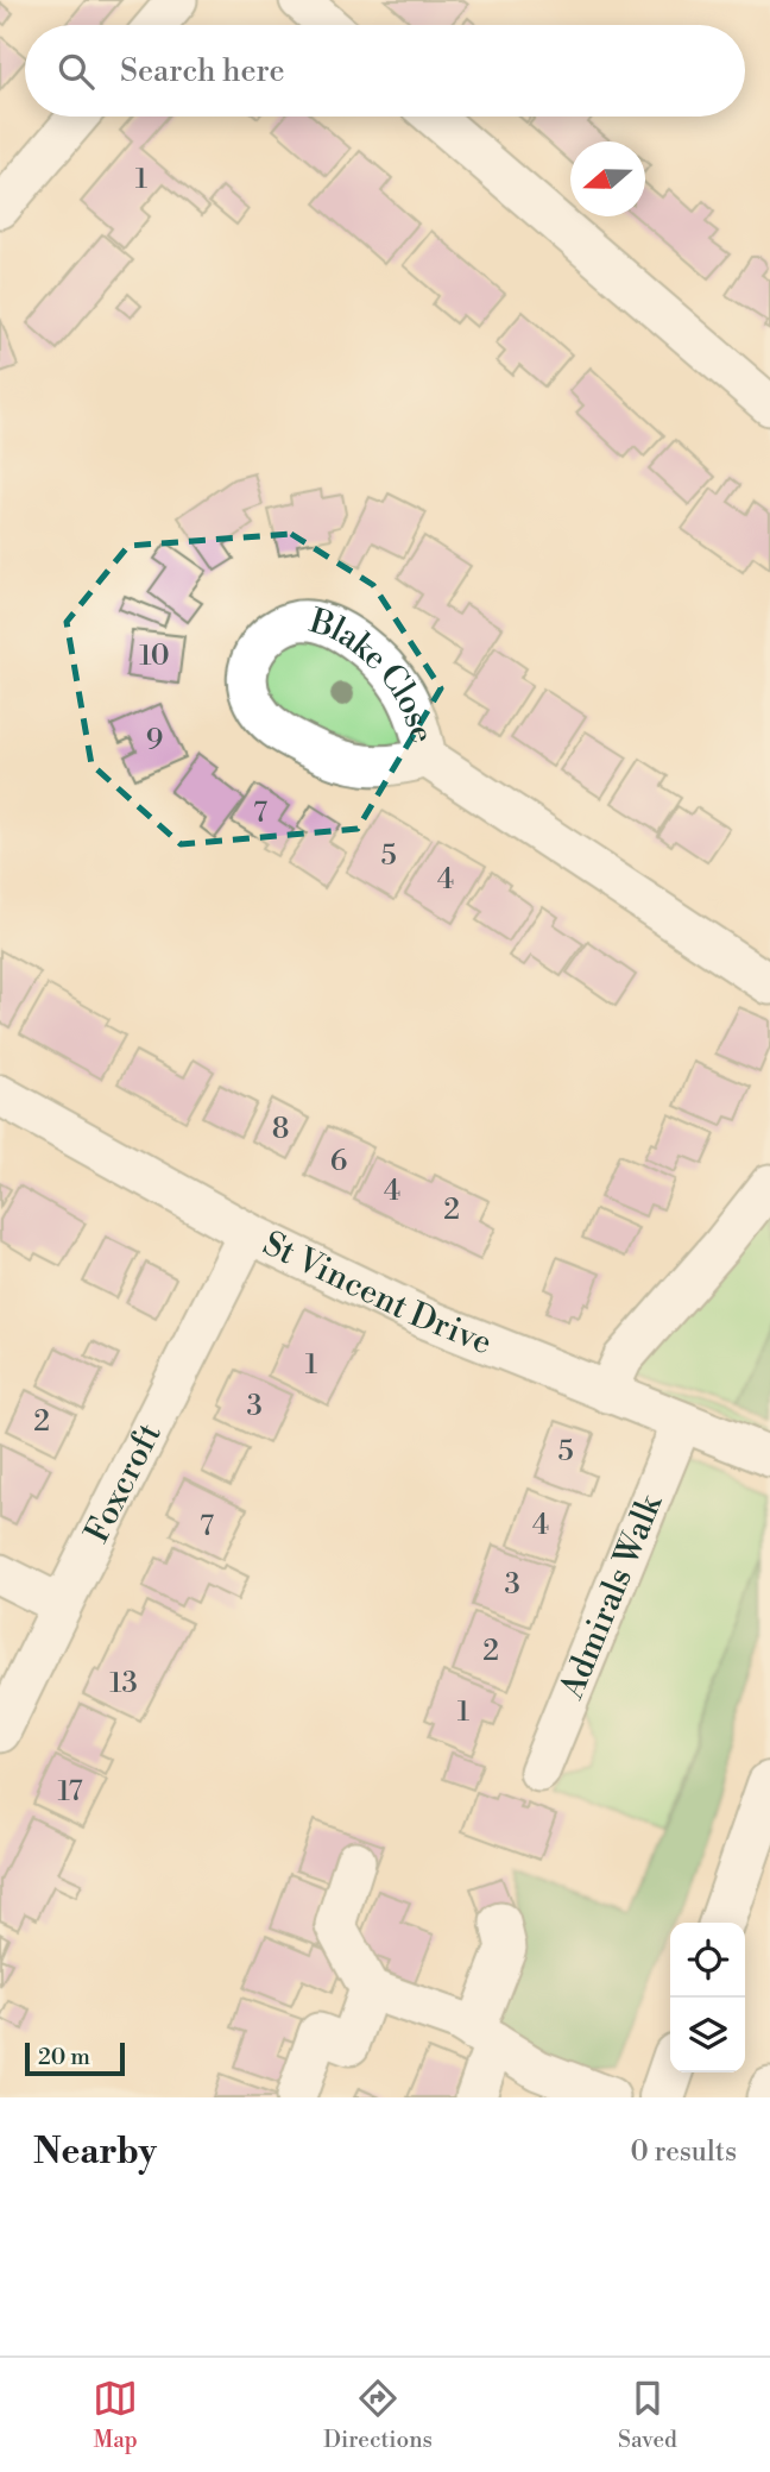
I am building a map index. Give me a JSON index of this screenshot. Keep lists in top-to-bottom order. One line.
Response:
{"streets":{"street":["Blake Close","St Vincent Drive","Foxcroft","Admirals Walk"]},"crossings":[["St Vincent Drive","Foxcroft"],["St Vincent Drive","Admirals Walk"]],"house_numbers":["1","10","9","7","5","4","8","6","4","2","1","3","2","5","4","7","3","2","13","1","17"],"scale_bar":"20 m","north":"left","page":{"search":"Search here","scale":"20 m","heading":["Nearby","0 results"],"nav":["Map","Directions","Saved"]}}
